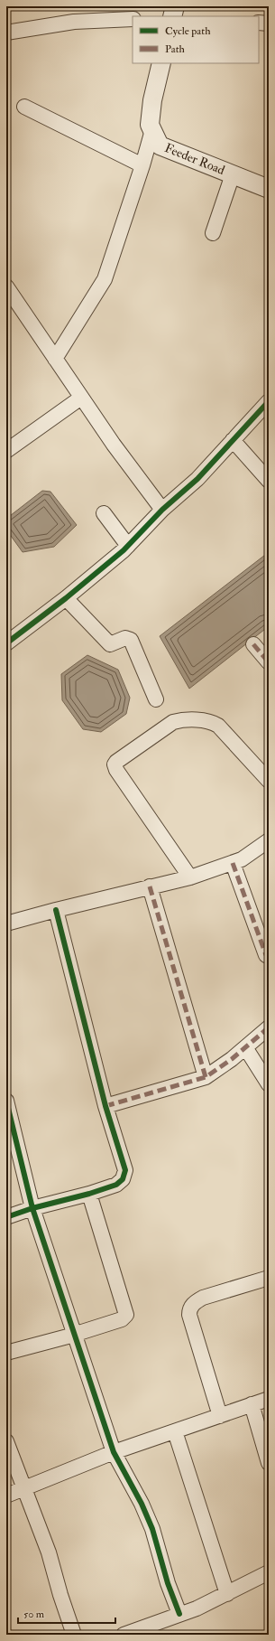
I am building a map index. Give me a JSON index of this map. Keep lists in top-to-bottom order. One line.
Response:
{"streets":{"street":["Feeder Road"]},"legend":["Cycle path","Path"],"scale_bar":"50 m"}
